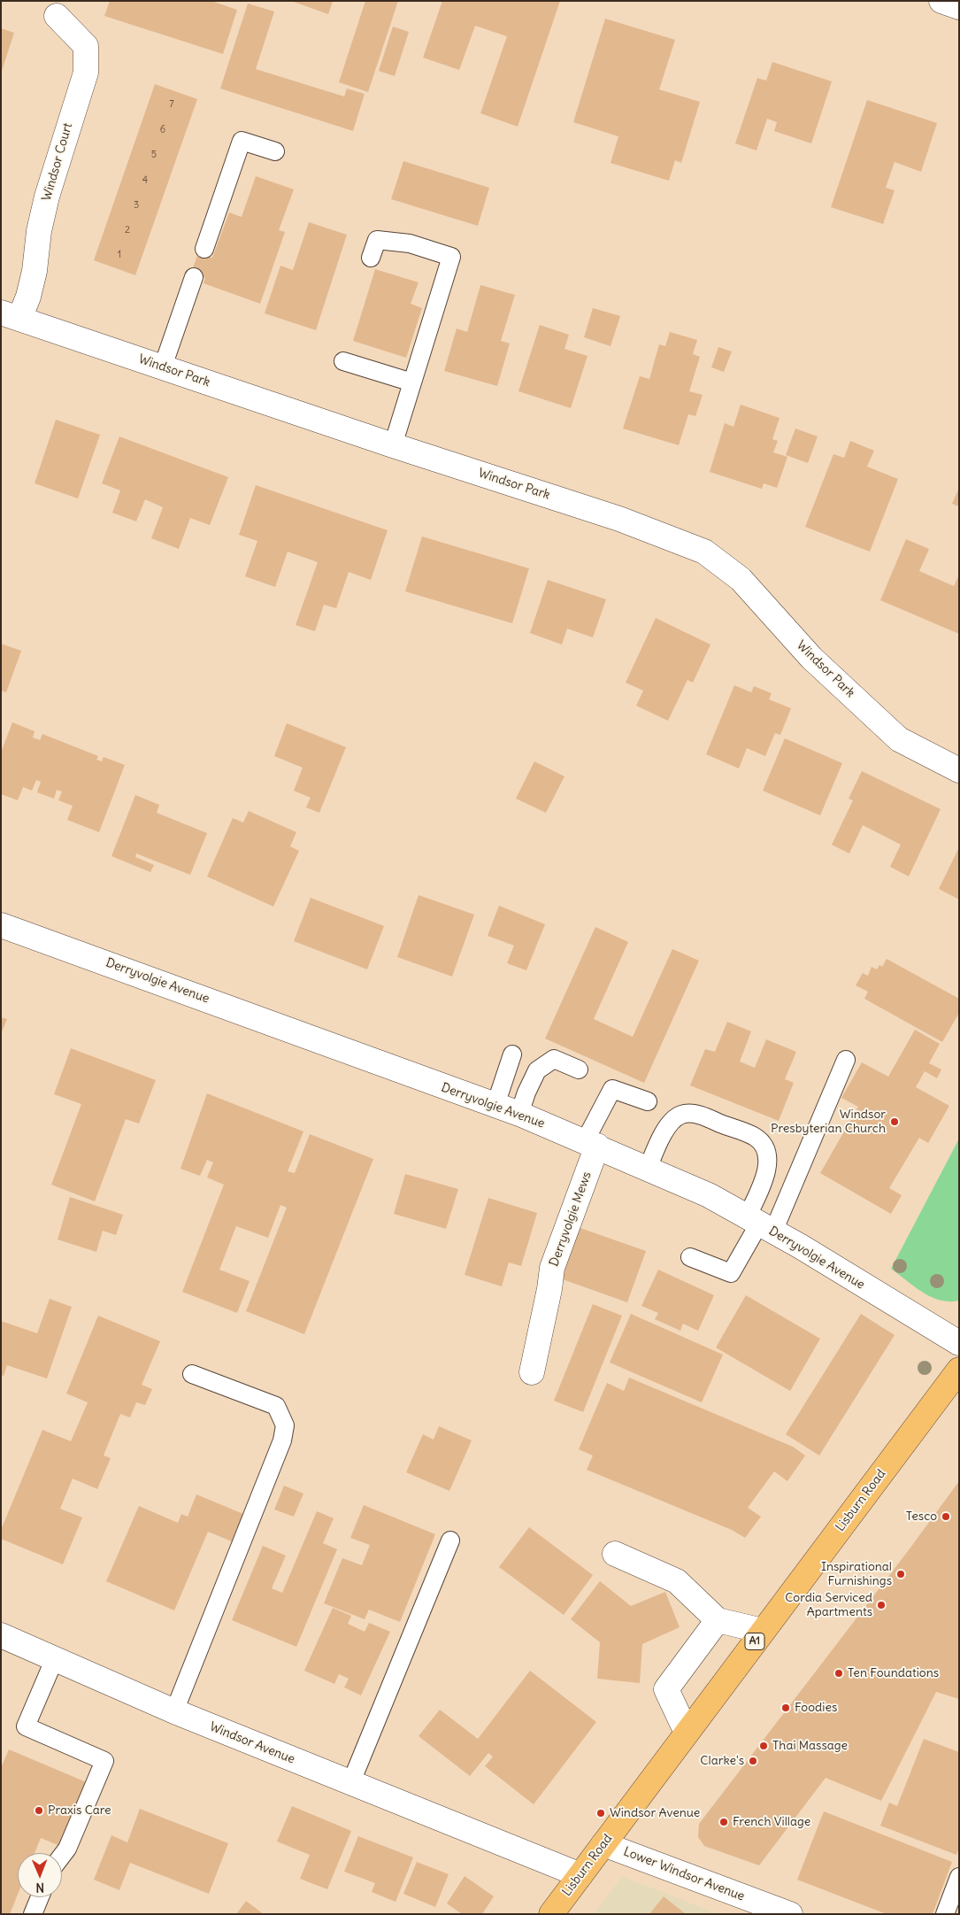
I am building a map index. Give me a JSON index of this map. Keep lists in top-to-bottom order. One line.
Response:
{"streets":{"main road":["Lisburn Road","A1"],"street":["Windsor Court","Windsor Park","Derryvolgie Avenue","Derryvolgie Mews","Windsor Avenue","Lower Windsor Avenue"]},"crossings":[["Windsor Court","Windsor Park"],["Derryvolgie Avenue","Derryvolgie Mews"],["Lisburn Road","Windsor Avenue"],["Lisburn Road","Lower Windsor Avenue"]],"places":["Windsor Presbyterian Church","Tesco","Inspirational Furnishings","Cordia Serviced Apartments","Ten Foundations","Foodies","Thai Massage","Clarke's","Praxis Care","Windsor Avenue","French Village"],"house_numbers":["7","6","5","4","3","2","1"],"north":"bottom"}
